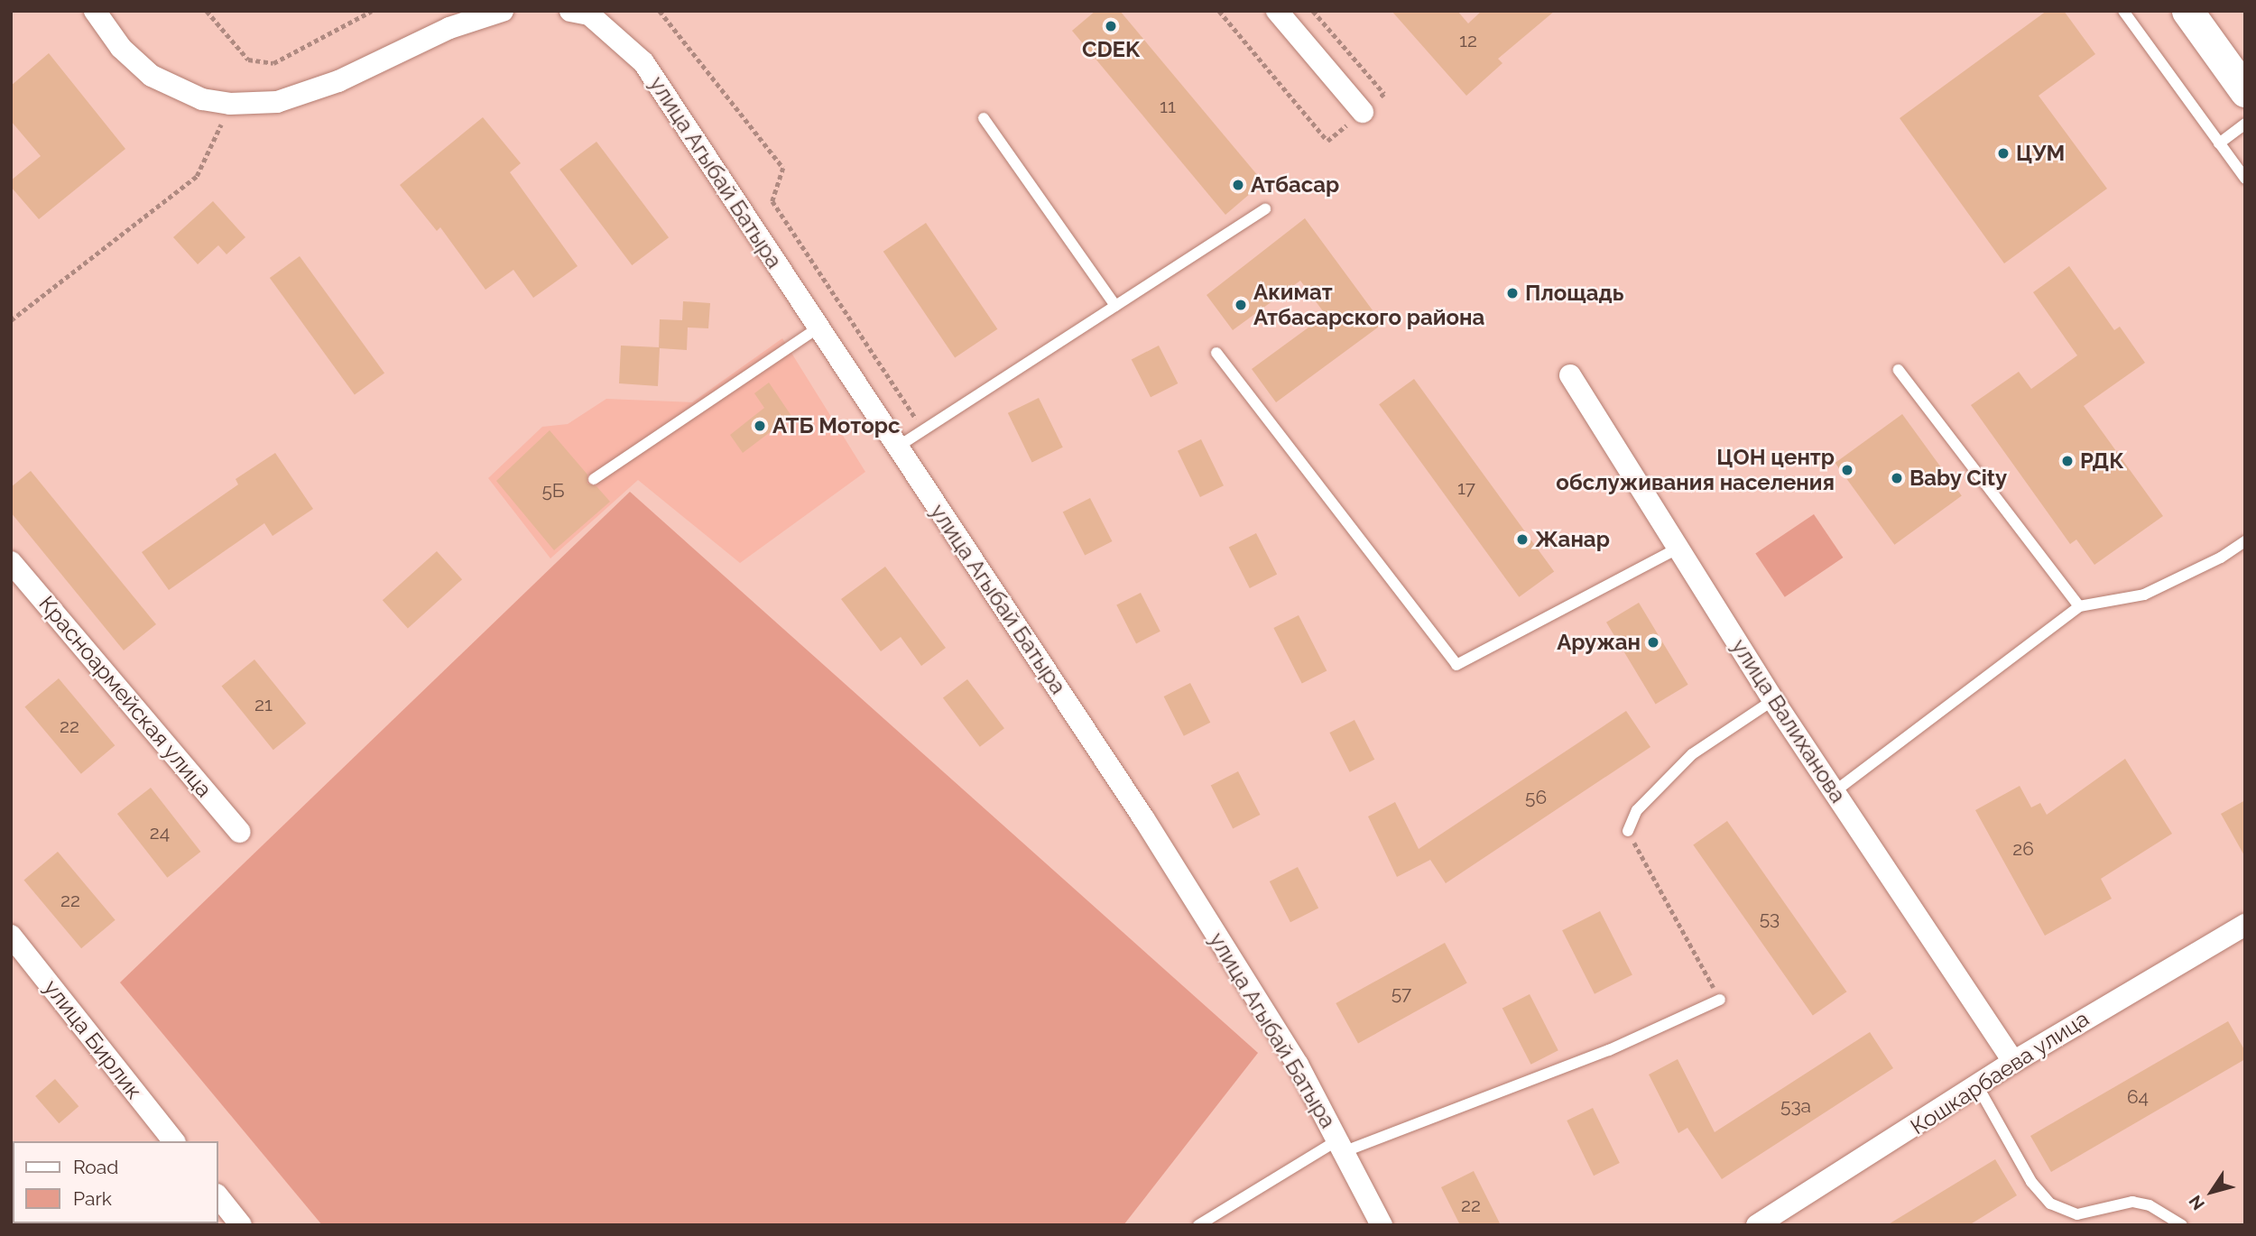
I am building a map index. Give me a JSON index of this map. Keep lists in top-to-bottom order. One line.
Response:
{"streets":{"street":["улица Агыбай Батыра","Красноармейская улица","улица Валиханова","улица Бирлик","Кошкарбаева улица"]},"crossings":[["улица Валиханова","Кошкарбаева улица"]],"places":["CDEK","ЦУМ","Атбасар","Площадь","Акимат Атбасарского района","АТБ Моторс","РДК","ЦОН центр обслуживания населения","Baby City","Жанар","Аружан"],"house_numbers":["12","11","17","5Б","21","22","56","24","26","22","53","57","64","53а","22"],"legend":["Road","Park"],"north":"bottom left"}
